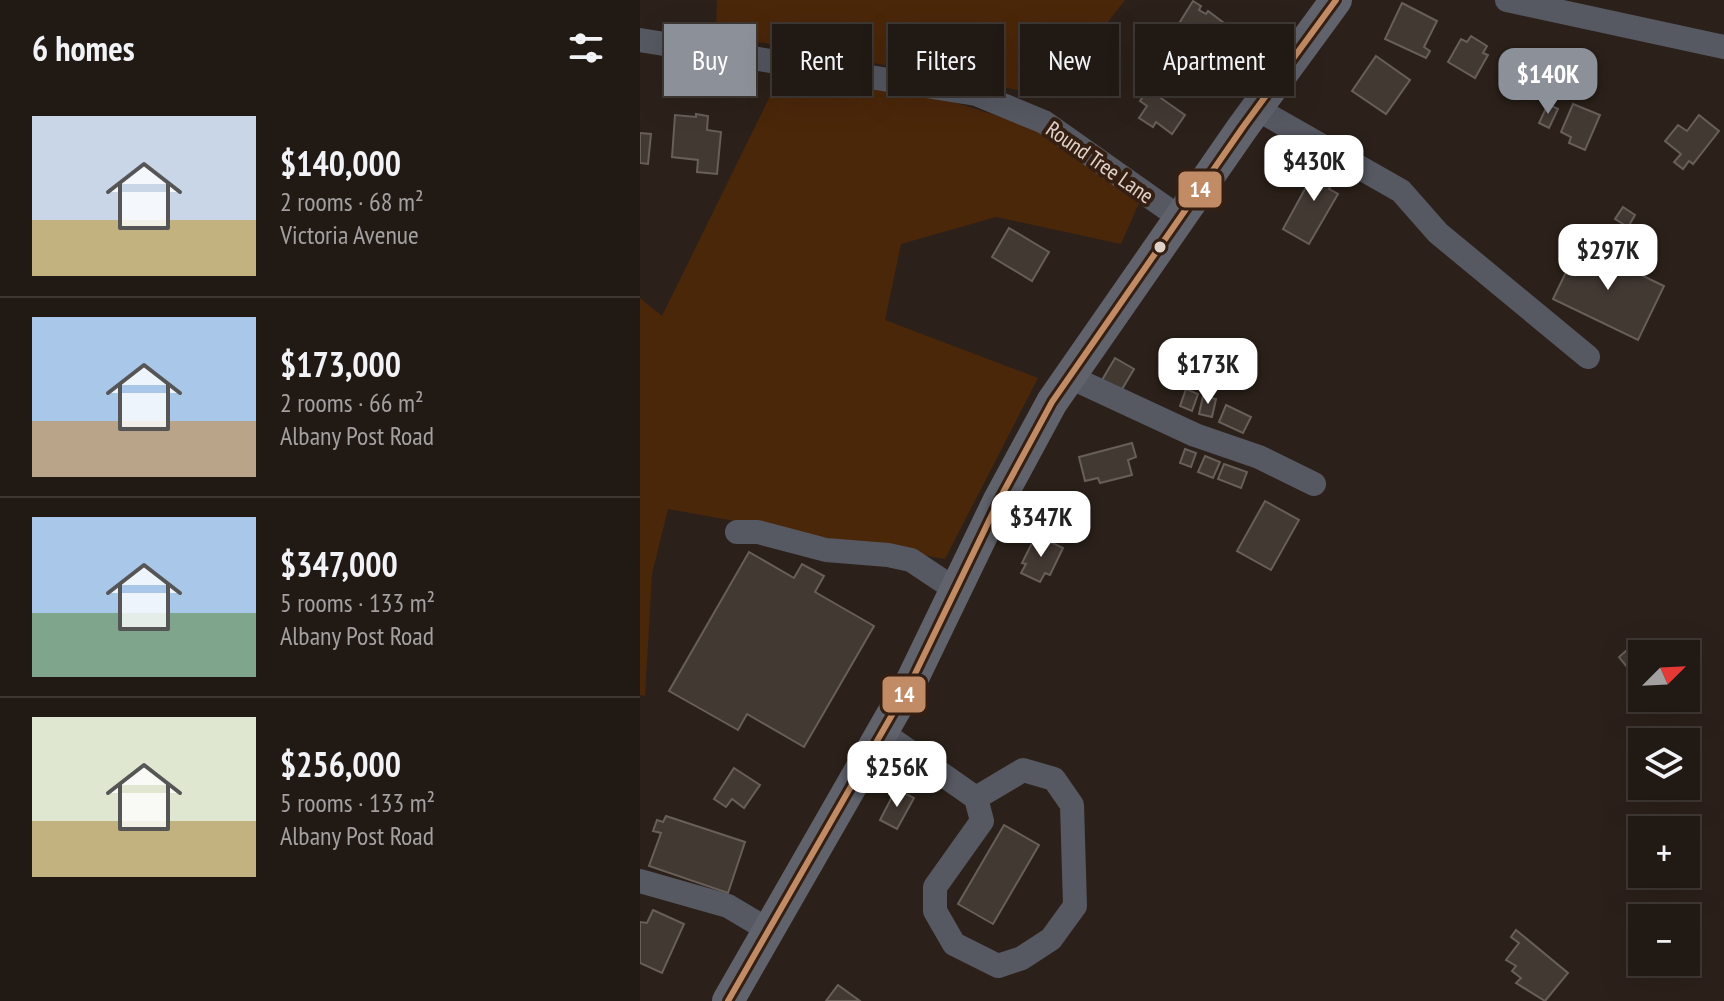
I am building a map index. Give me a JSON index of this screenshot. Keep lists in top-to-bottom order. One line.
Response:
{"streets":{"street":["Round Tree Lane"]},"lines":["transit line 14"],"north":"top right","page":{"heading":"6 homes","chip":["Buy","Rent","Filters","New","Apartment"],"price":["$140K","$430K","$297K","$173K","$347K","$256K"],"list":[{"name":"$140,000","note":"2 rooms · 68 m² · Victoria Avenue"},{"name":"$173,000","note":"2 rooms · 66 m² · Albany Post Road"},{"name":"$347,000","note":"5 rooms · 133 m² · Albany Post Road"},{"name":"$256,000","note":"5 rooms · 133 m² · Albany Post Road"}],"map_buttons":["+","−"]}}
